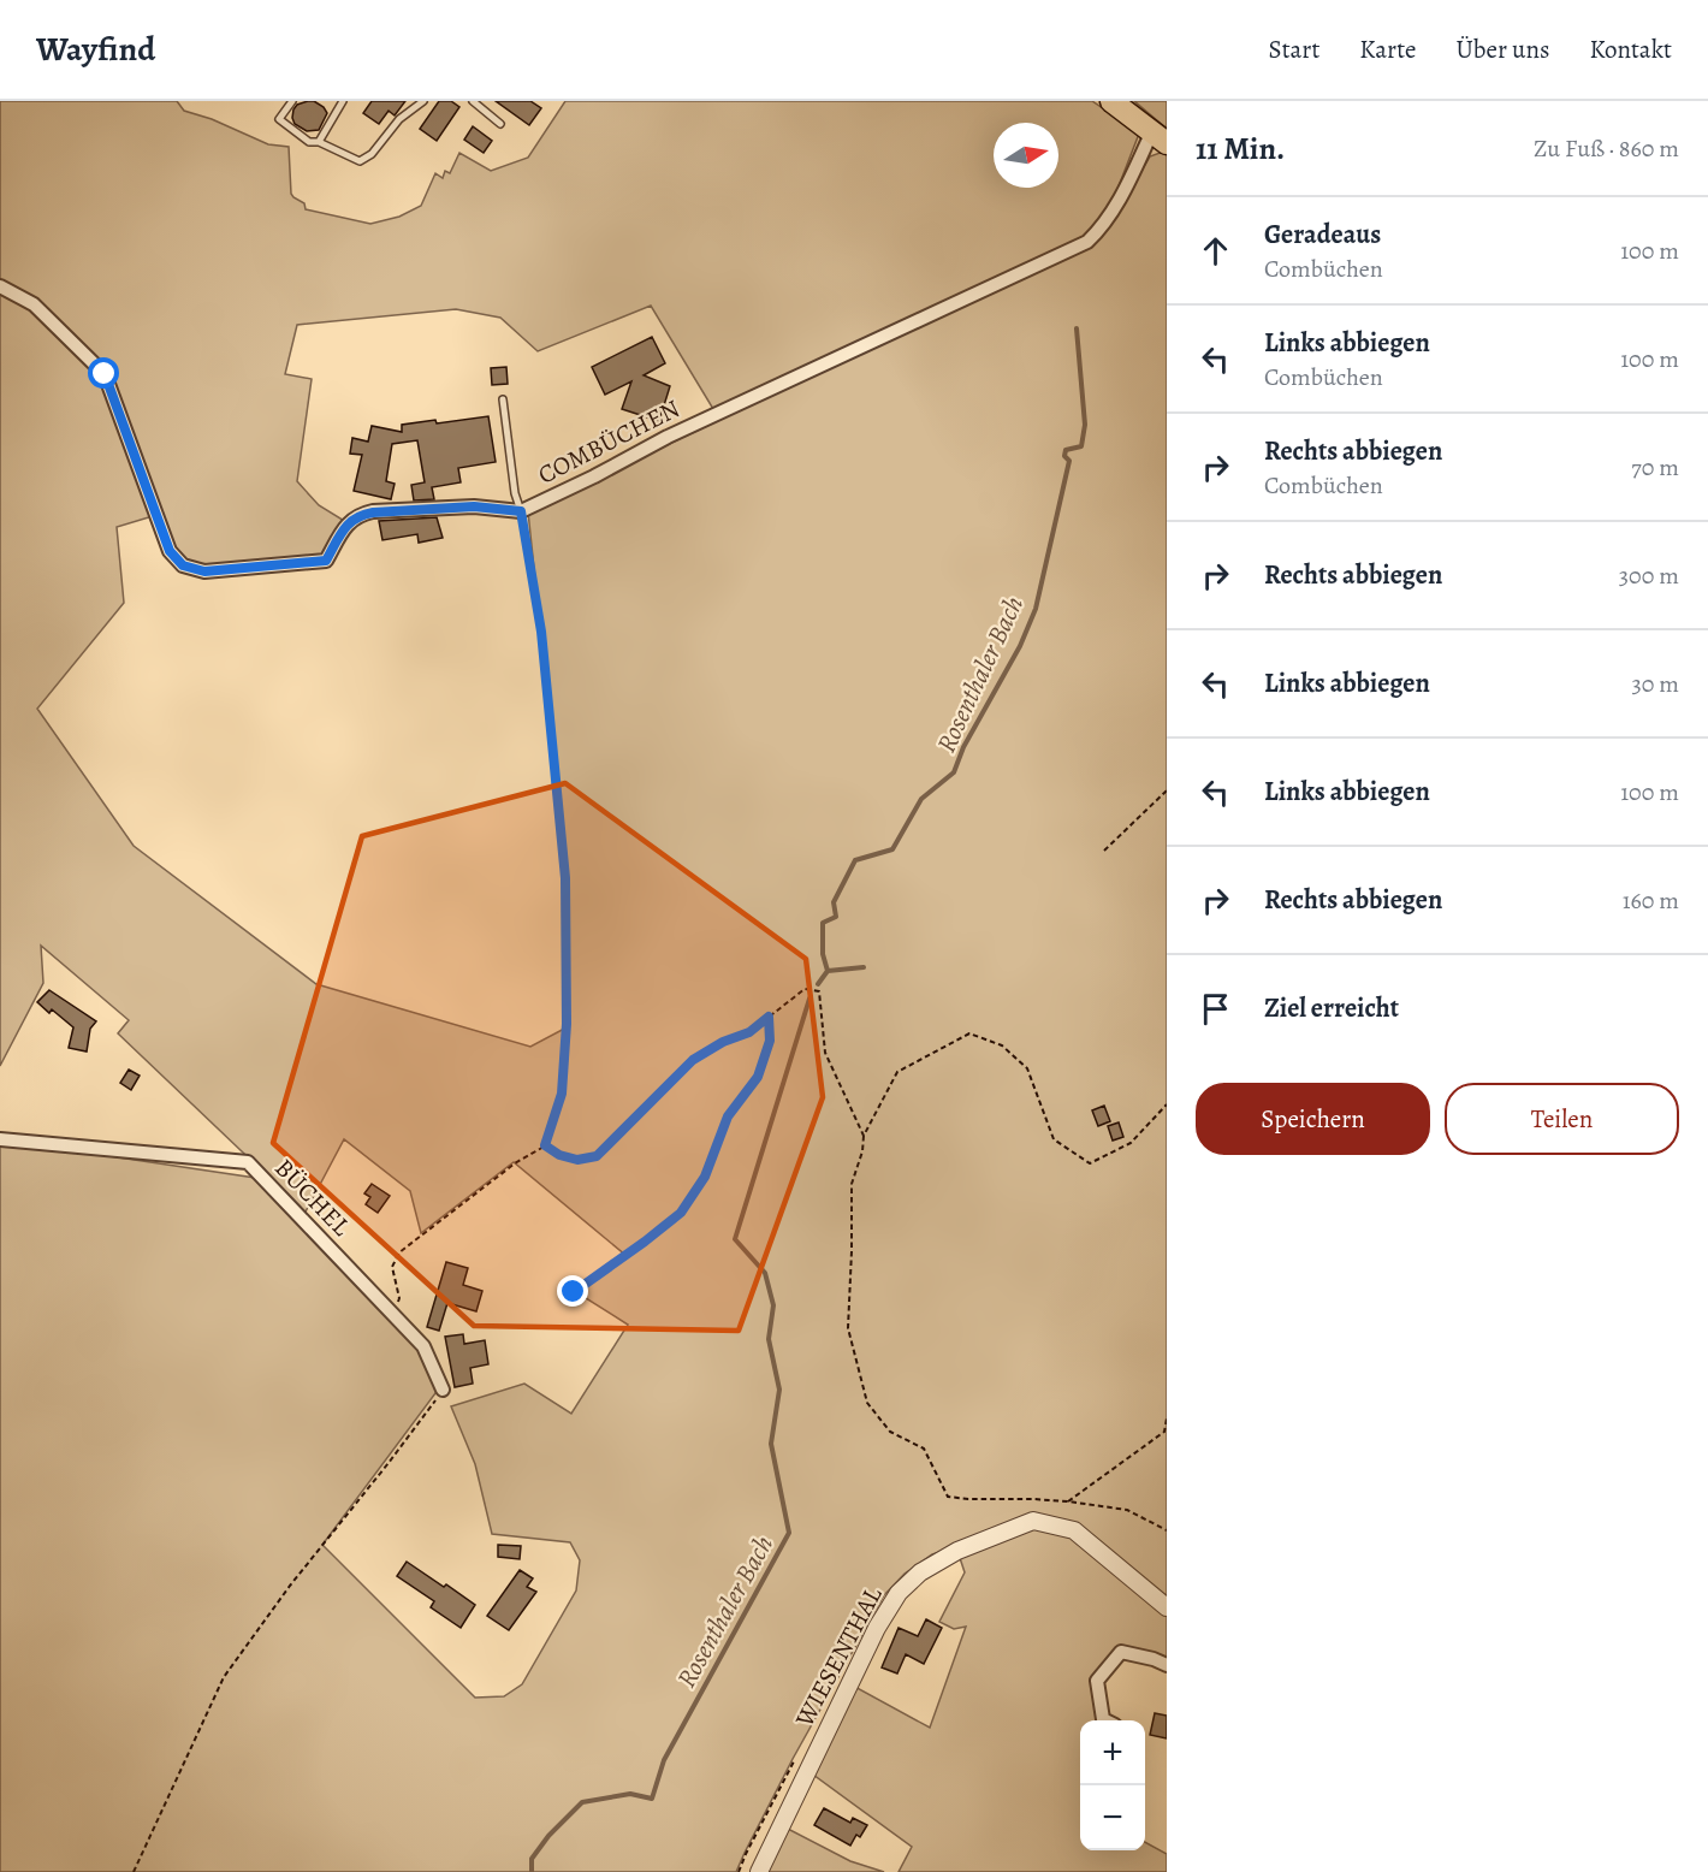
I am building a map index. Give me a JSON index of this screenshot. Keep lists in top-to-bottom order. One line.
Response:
{"streets":{"street":["COMBÜCHEN","BÜCHEL","WIESENTHAL"]},"water":["Rosenthaler Bach"],"north":"right","page":{"header":"Wayfind","nav":["Start","Karte","Über uns","Kontakt"],"heading":["11 Min.","Zu Fuß · 860 m"],"list":[["Geradeaus","Combüchen","100 m"],["Links abbiegen","Combüchen","100 m"],["Rechts abbiegen","Combüchen","70 m"],["Rechts abbiegen","300 m"],["Links abbiegen","30 m"],["Links abbiegen","100 m"],["Rechts abbiegen","160 m"],"Ziel erreicht"],"buttons":["Speichern","Teilen"],"map_buttons":["+","−"]}}
